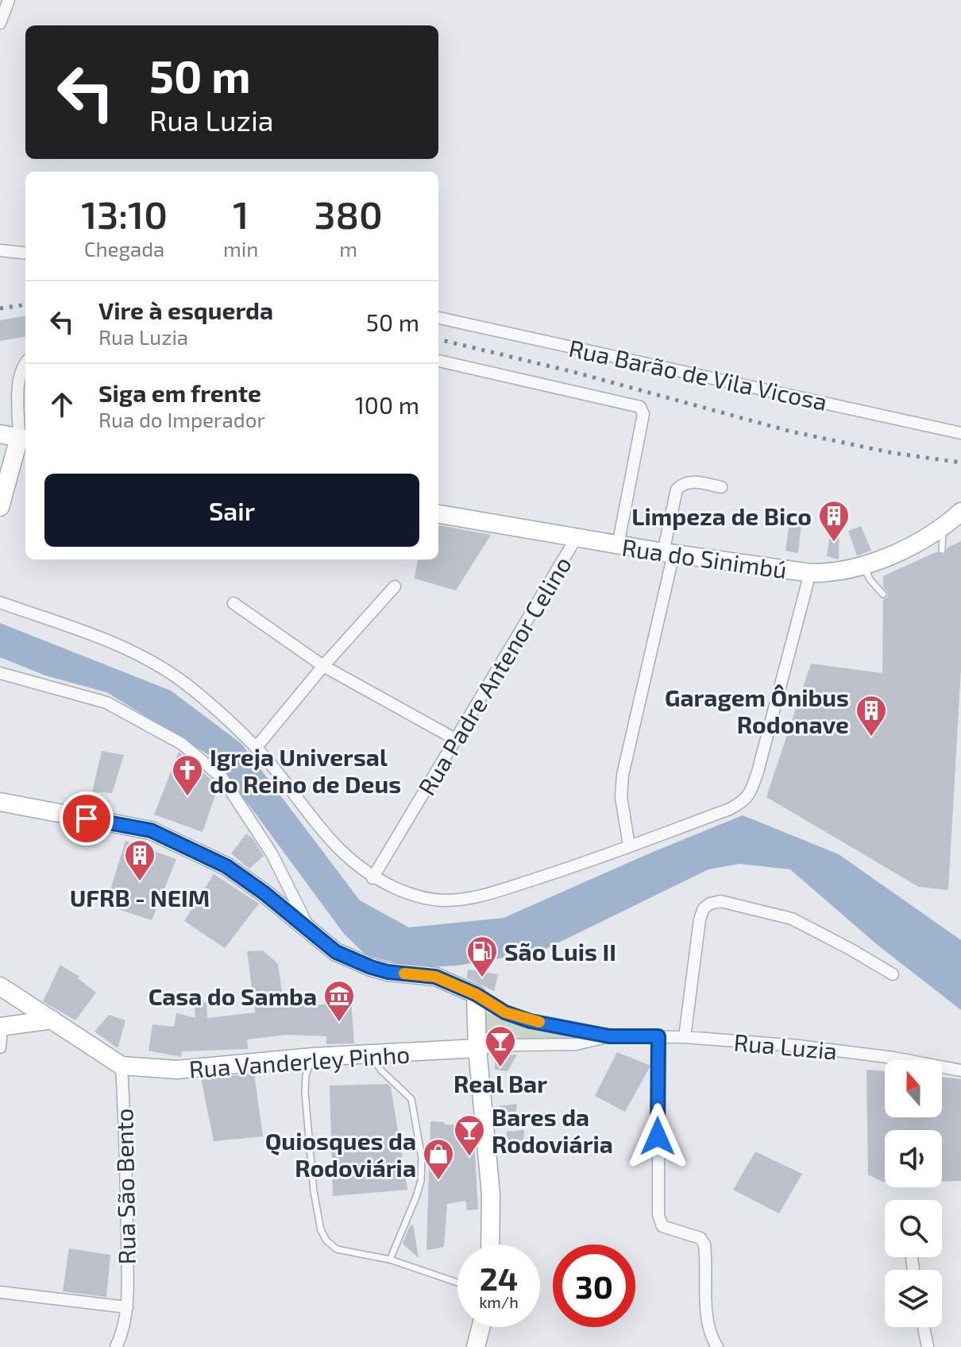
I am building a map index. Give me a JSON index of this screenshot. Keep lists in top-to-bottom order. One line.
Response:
{"streets":{"main road":["Rua do Sinimbú","Rua Vanderley Pinho"],"street":["Rua Barão de Vila Vicosa","Rua Padre Antenor Celino","Rua Luzia","Rua São Bento"]},"crossings":[["Rua do Sinimbú","Rua Padre Antenor Celino"],["Rua Luzia","Rua Vanderley Pinho"],["Rua Vanderley Pinho","Rua São Bento"]],"places":{"building":["Limpeza de Bico","Garagem Ônibus Rodonave","UFRB - NEIM"],"church":["Igreja Universal do Reino de Deus"],"fuel station":["São Luis II"],"museum":["Casa do Samba"],"bar":["Real Bar","Bares da Rodoviária"],"shop":["Quiosques da Rodoviária"]},"north":"top","page":{"turn":["50 m","Rua Luzia"],"eta":["13:10","Chegada","1","min","380","m"],"list":[{"name":"Vire à esquerda","note":"Rua Luzia","value":"50 m"},{"name":"Siga em frente","note":"Rua do Imperador","value":"100 m"}],"buttons":"Sair","speed":"24 km/h","limit":"30"}}
